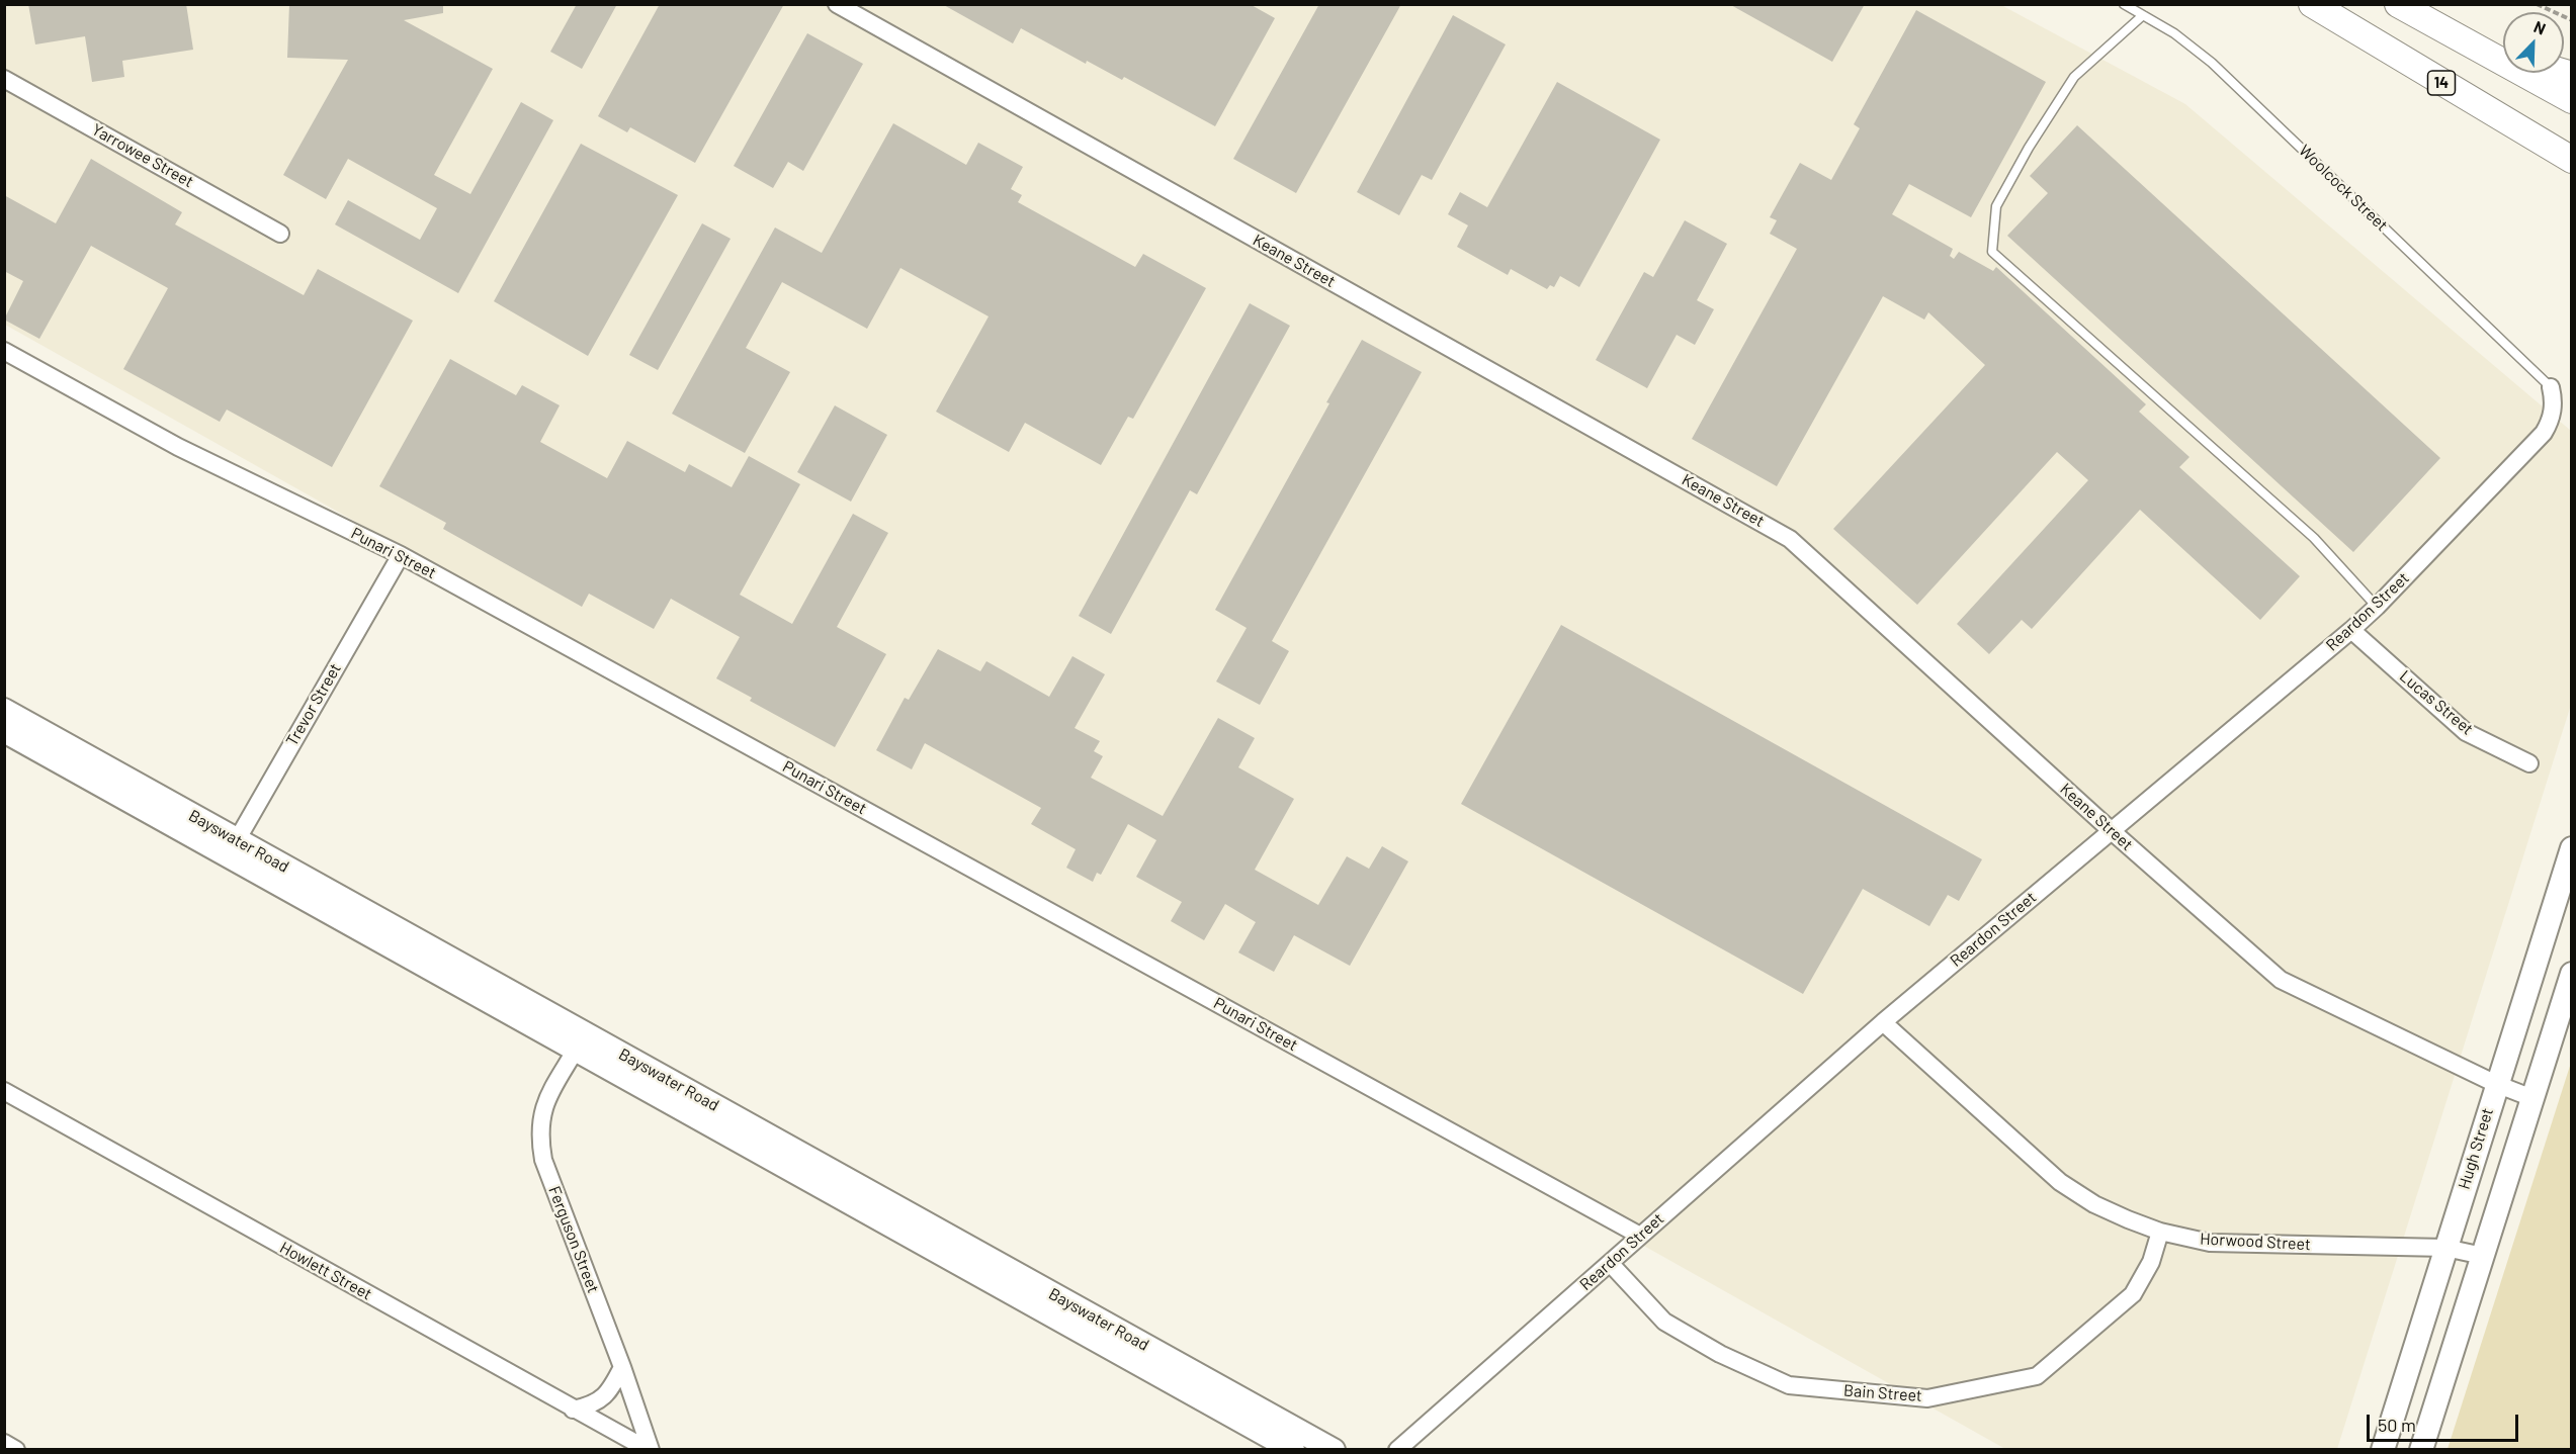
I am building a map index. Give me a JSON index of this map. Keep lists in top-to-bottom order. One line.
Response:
{"streets":{"main road":["14","Bayswater Road","Hugh Street"],"street":["Yarrowee Street","Keane Street","Punari Street","Reardon Street","Lucas Street","Trevor Street","Ferguson Street","Horwood Street","Howlett Street","Bain Street"],"lane":["Woolcock Street"]},"crossings":[["Woolcock Street","Reardon Street"],["Keane Street","Reardon Street"],["Keane Street","Hugh Street"],["Punari Street","Reardon Street"],["Punari Street","Trevor Street"],["Reardon Street","Lucas Street"],["Reardon Street","Horwood Street"],["Reardon Street","Bain Street"],["Trevor Street","Bayswater Road"],["Bayswater Road","Ferguson Street"],["Hugh Street","Horwood Street"],["Ferguson Street","Howlett Street"],["Horwood Street","Bain Street"]],"scale_bar":"50 m","north":"top right"}
